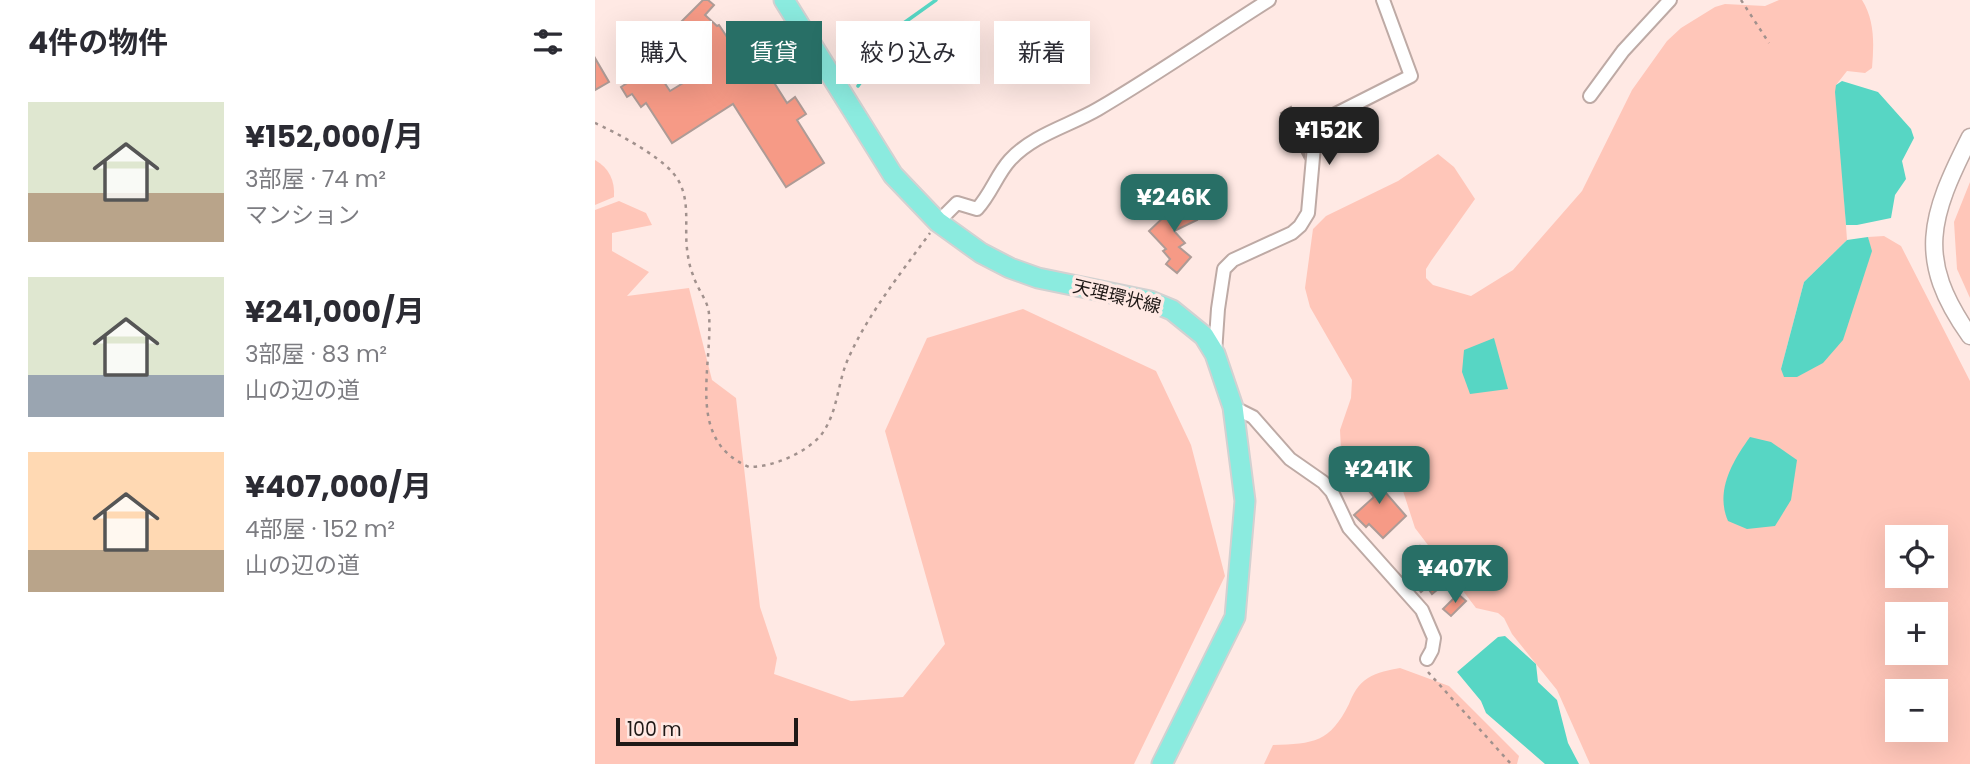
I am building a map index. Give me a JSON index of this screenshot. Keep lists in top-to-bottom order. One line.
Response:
{"streets":{"main road":["天理環状線"]},"scale_bar":"100 m","page":{"heading":"4件の物件","chip":["購入","賃貸","絞り込み","新着"],"list":[{"name":"¥152,000/月","note":"3部屋 · 74 m² · マンション"},{"name":"¥241,000/月","note":"3部屋 · 83 m² · 山の辺の道"},{"name":"¥407,000/月","note":"4部屋 · 152 m² · 山の辺の道"}],"price":["¥152K","¥246K","¥241K","¥407K"],"map_buttons":["+","−"],"scale":"100 m"}}
